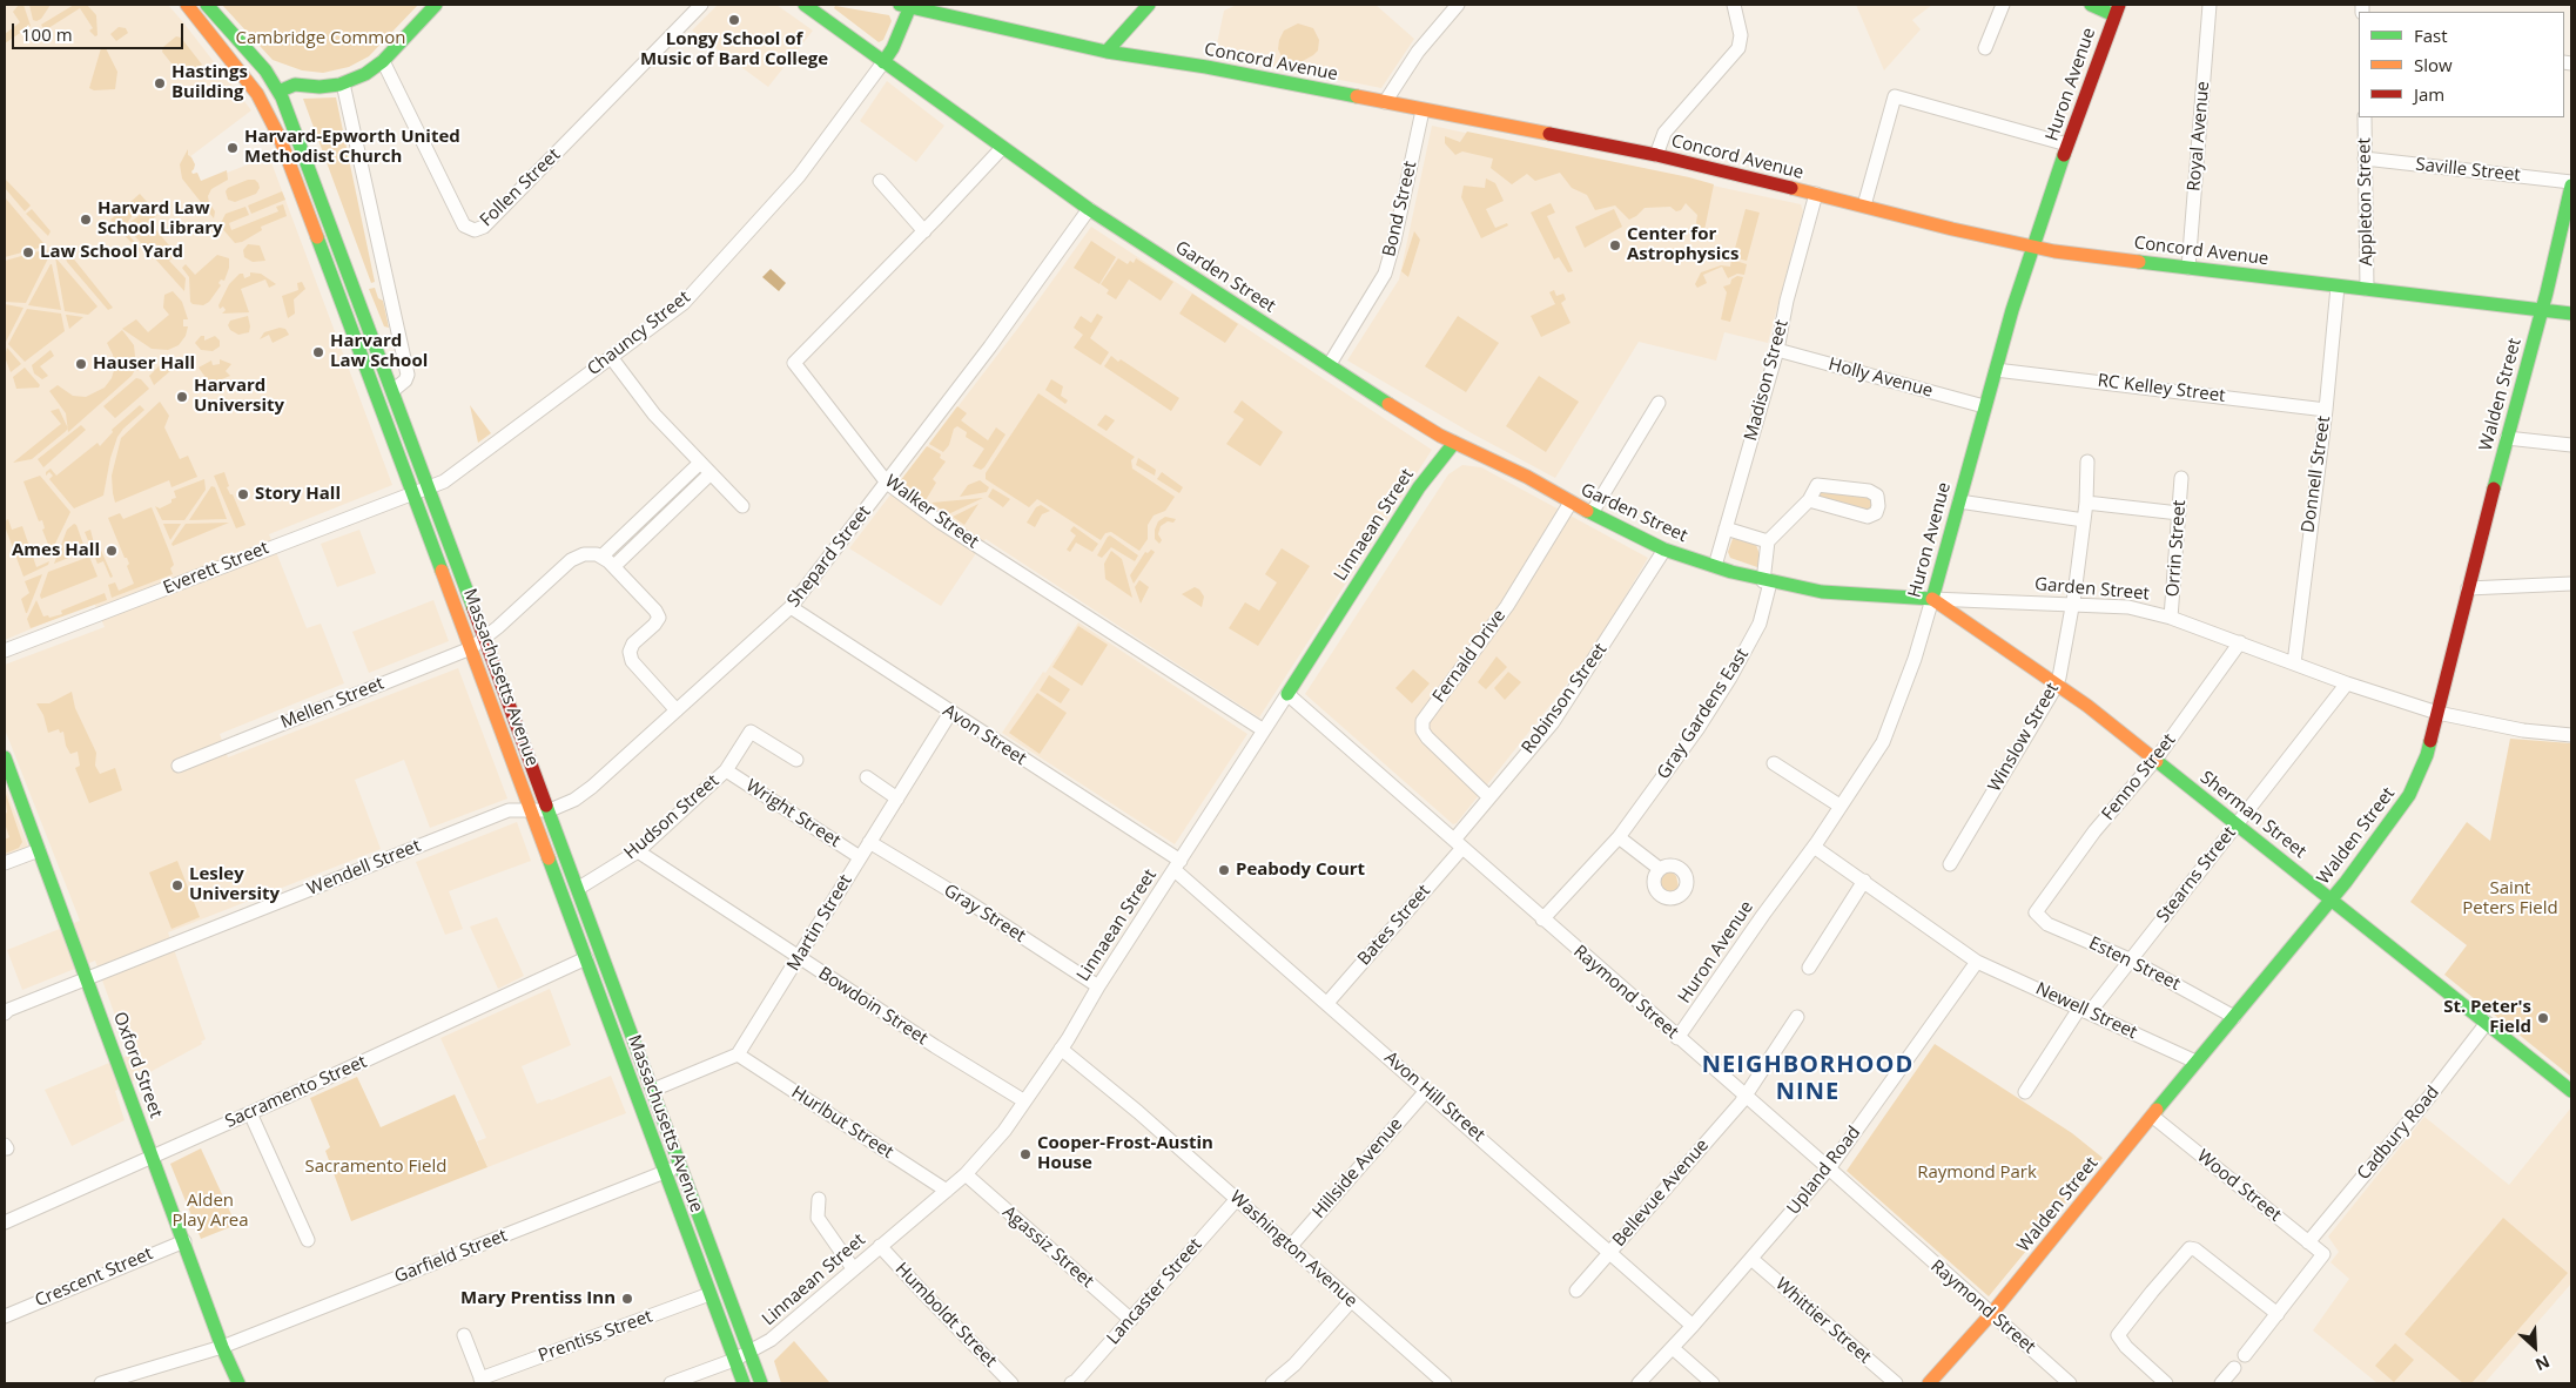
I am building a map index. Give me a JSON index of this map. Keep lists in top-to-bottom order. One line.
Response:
{"streets":{"street":["Concord Avenue","Huron Avenue","Royal Avenue","Saville Street","Follen Street","Appleton Street","Bond Street","Garden Street","Chauncy Street","Holly Avenue","Madison Street","RC Kelley Street","Walden Street","Donnell Street","Walker Street","Linnaean Street","Orrin Street","Shepard Street","Everett Street","Fernald Drive","Massachusetts Avenue","Robinson Street","Mellen Street","Gray Gardens East","Avon Street","Winslow Street","Fenno Street","Wright Street","Sherman Street","Hudson Street","Wendell Street","Stearns Street","Gray Street","Martin Street","Bates Street","Esten Street","Raymond Street","Bowdoin Street","Newell Street","Oxford Street","Sacramento Street","Avon Hill Street","Hurlbut Street","Cadbury Road","Hillside Avenue","Upland Road","Wood Street","Bellevue Avenue","Agassiz Street","Washington Avenue","Garfield Street","Crescent Street","Lancaster Street","Humboldt Street","Whittier Street","Prentiss Street"]},"crossings":[["Concord Avenue","Huron Avenue"],["Concord Avenue","Royal Avenue"],["Concord Avenue","Appleton Street"],["Concord Avenue","Bond Street"],["Concord Avenue","Madison Street"],["Concord Avenue","Walden Street"],["Concord Avenue","Donnell Street"],["Huron Avenue","Garden Street"],["Huron Avenue","Holly Avenue"],["Huron Avenue","RC Kelley Street"],["Huron Avenue","Sherman Street"],["Huron Avenue","Raymond Street"],["Saville Street","Appleton Street"],["Saville Street","Walden Street"],["Bond Street","Garden Street"],["Garden Street","Chauncy Street"],["Garden Street","Madison Street"],["Garden Street","Walden Street"],["Garden Street","Donnell Street"],["Garden Street","Walker Street"],["Garden Street","Linnaean Street"],["Garden Street","Orrin Street"],["Garden Street","Shepard Street"],["Garden Street","Fernald Drive"],["Garden Street","Robinson Street"],["Garden Street","Gray Gardens East"],["Garden Street","Winslow Street"],["Garden Street","Fenno Street"],["Garden Street","Sherman Street"],["Garden Street","Stearns Street"],["Chauncy Street","Everett Street"],["Chauncy Street","Massachusetts Avenue"],["Holly Avenue","Madison Street"],["RC Kelley Street","Donnell Street"],["Walden Street","Sherman Street"],["Walden Street","Esten Street"],["Walden Street","Raymond Street"],["Walden Street","Newell Street"],["Walden Street","Wood Street"],["Walker Street","Linnaean Street"],["Walker Street","Shepard Street"],["Linnaean Street","Massachusetts Avenue"],["Linnaean Street","Avon Street"],["Linnaean Street","Gray Street"],["Linnaean Street","Raymond Street"],["Linnaean Street","Bowdoin Street"],["Linnaean Street","Avon Hill Street"],["Linnaean Street","Hurlbut Street"],["Linnaean Street","Agassiz Street"],["Linnaean Street","Washington Avenue"],["Linnaean Street","Humboldt Street"],["Shepard Street","Massachusetts Avenue"],["Shepard Street","Avon Street"],["Shepard Street","Wendell Street"],["Everett Street","Massachusetts Avenue"],["Fernald Drive","Robinson Street"],["Massachusetts Avenue","Mellen Street"],["Massachusetts Avenue","Hudson Street"],["Massachusetts Avenue","Wendell Street"],["Massachusetts Avenue","Sacramento Street"],["Massachusetts Avenue","Garfield Street"],["Massachusetts Avenue","Prentiss Street"],["Robinson Street","Bates Street"],["Robinson Street","Raymond Street"],["Gray Gardens East","Raymond Street"],["Avon Street","Martin Street"],["Avon Street","Avon Hill Street"],["Winslow Street","Sherman Street"],["Fenno Street","Sherman Street"],["Fenno Street","Esten Street"],["Wright Street","Hudson Street"],["Wright Street","Martin Street"],["Sherman Street","Stearns Street"],["Sherman Street","Cadbury Road"],["Hudson Street","Bowdoin Street"],["Wendell Street","Oxford Street"],["Stearns Street","Esten Street"],["Stearns Street","Newell Street"],["Gray Street","Martin Street"],["Martin Street","Bowdoin Street"],["Martin Street","Hurlbut Street"],["Bates Street","Raymond Street"],["Bates Street","Avon Hill Street"],["Raymond Street","Upland Road"],["Raymond Street","Bellevue Avenue"],["Newell Street","Upland Road"],["Oxford Street","Sacramento Street"],["Oxford Street","Garfield Street"],["Oxford Street","Crescent Street"],["Avon Hill Street","Hillside Avenue"],["Avon Hill Street","Upland Road"],["Avon Hill Street","Bellevue Avenue"],["Cadbury Road","Wood Street"],["Hillside Avenue","Washington Avenue"],["Upland Road","Whittier Street"],["Agassiz Street","Lancaster Street"],["Washington Avenue","Lancaster Street"]],"districts":["NEIGHBORHOOD NINE"],"parks":["Cambridge Common","Saint Peters Field","Sacramento Field","Raymond Park","Alden Play Area"],"places":["Longy School of Music of Bard College","Hastings Building","Harvard-Epworth United Methodist Church","Harvard Law School Library","Center for Astrophysics","Law School Yard","Harvard Law School","Hauser Hall","Harvard University","Story Hall","Ames Hall","Peabody Court","Lesley University","St. Peter's Field","Cooper-Frost-Austin House","Mary Prentiss Inn"],"legend":["Fast","Slow","Jam"],"scale_bar":"100 m","north":"bottom right"}
